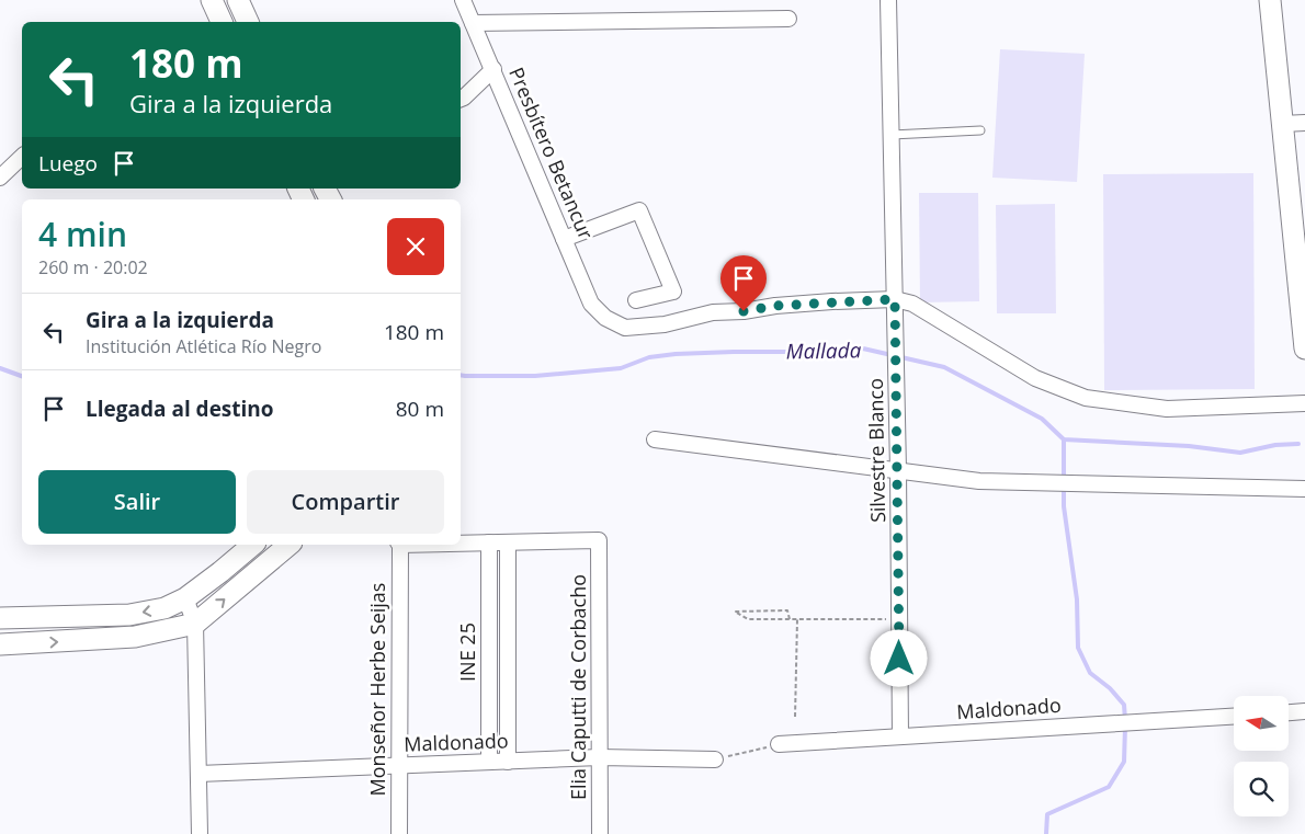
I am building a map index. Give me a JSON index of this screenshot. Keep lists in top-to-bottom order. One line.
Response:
{"streets":{"street":["Presbítero Betancur","Silvestre Blanco","INE 25","Elia Caputti de Corbacho","Monseñor Herbe Seijas","Maldonado"]},"crossings":[["Presbítero Betancur","Silvestre Blanco"],["Silvestre Blanco","Maldonado"],["INE 25","Elia Caputti de Corbacho"],["INE 25","Maldonado"],["Elia Caputti de Corbacho","Maldonado"],["Monseñor Herbe Seijas","Maldonado"]],"water":["Mallada"],"north":"left","page":{"turn":["180 m","Gira a la izquierda"],"then":"Luego","heading":["4 min","260 m · 20:02"],"list":[{"name":"Gira a la izquierda","note":"Institución Atlética Río Negro","value":"180 m"},{"name":"Llegada al destino","value":"80 m"}],"buttons":["Salir","Compartir"]}}
